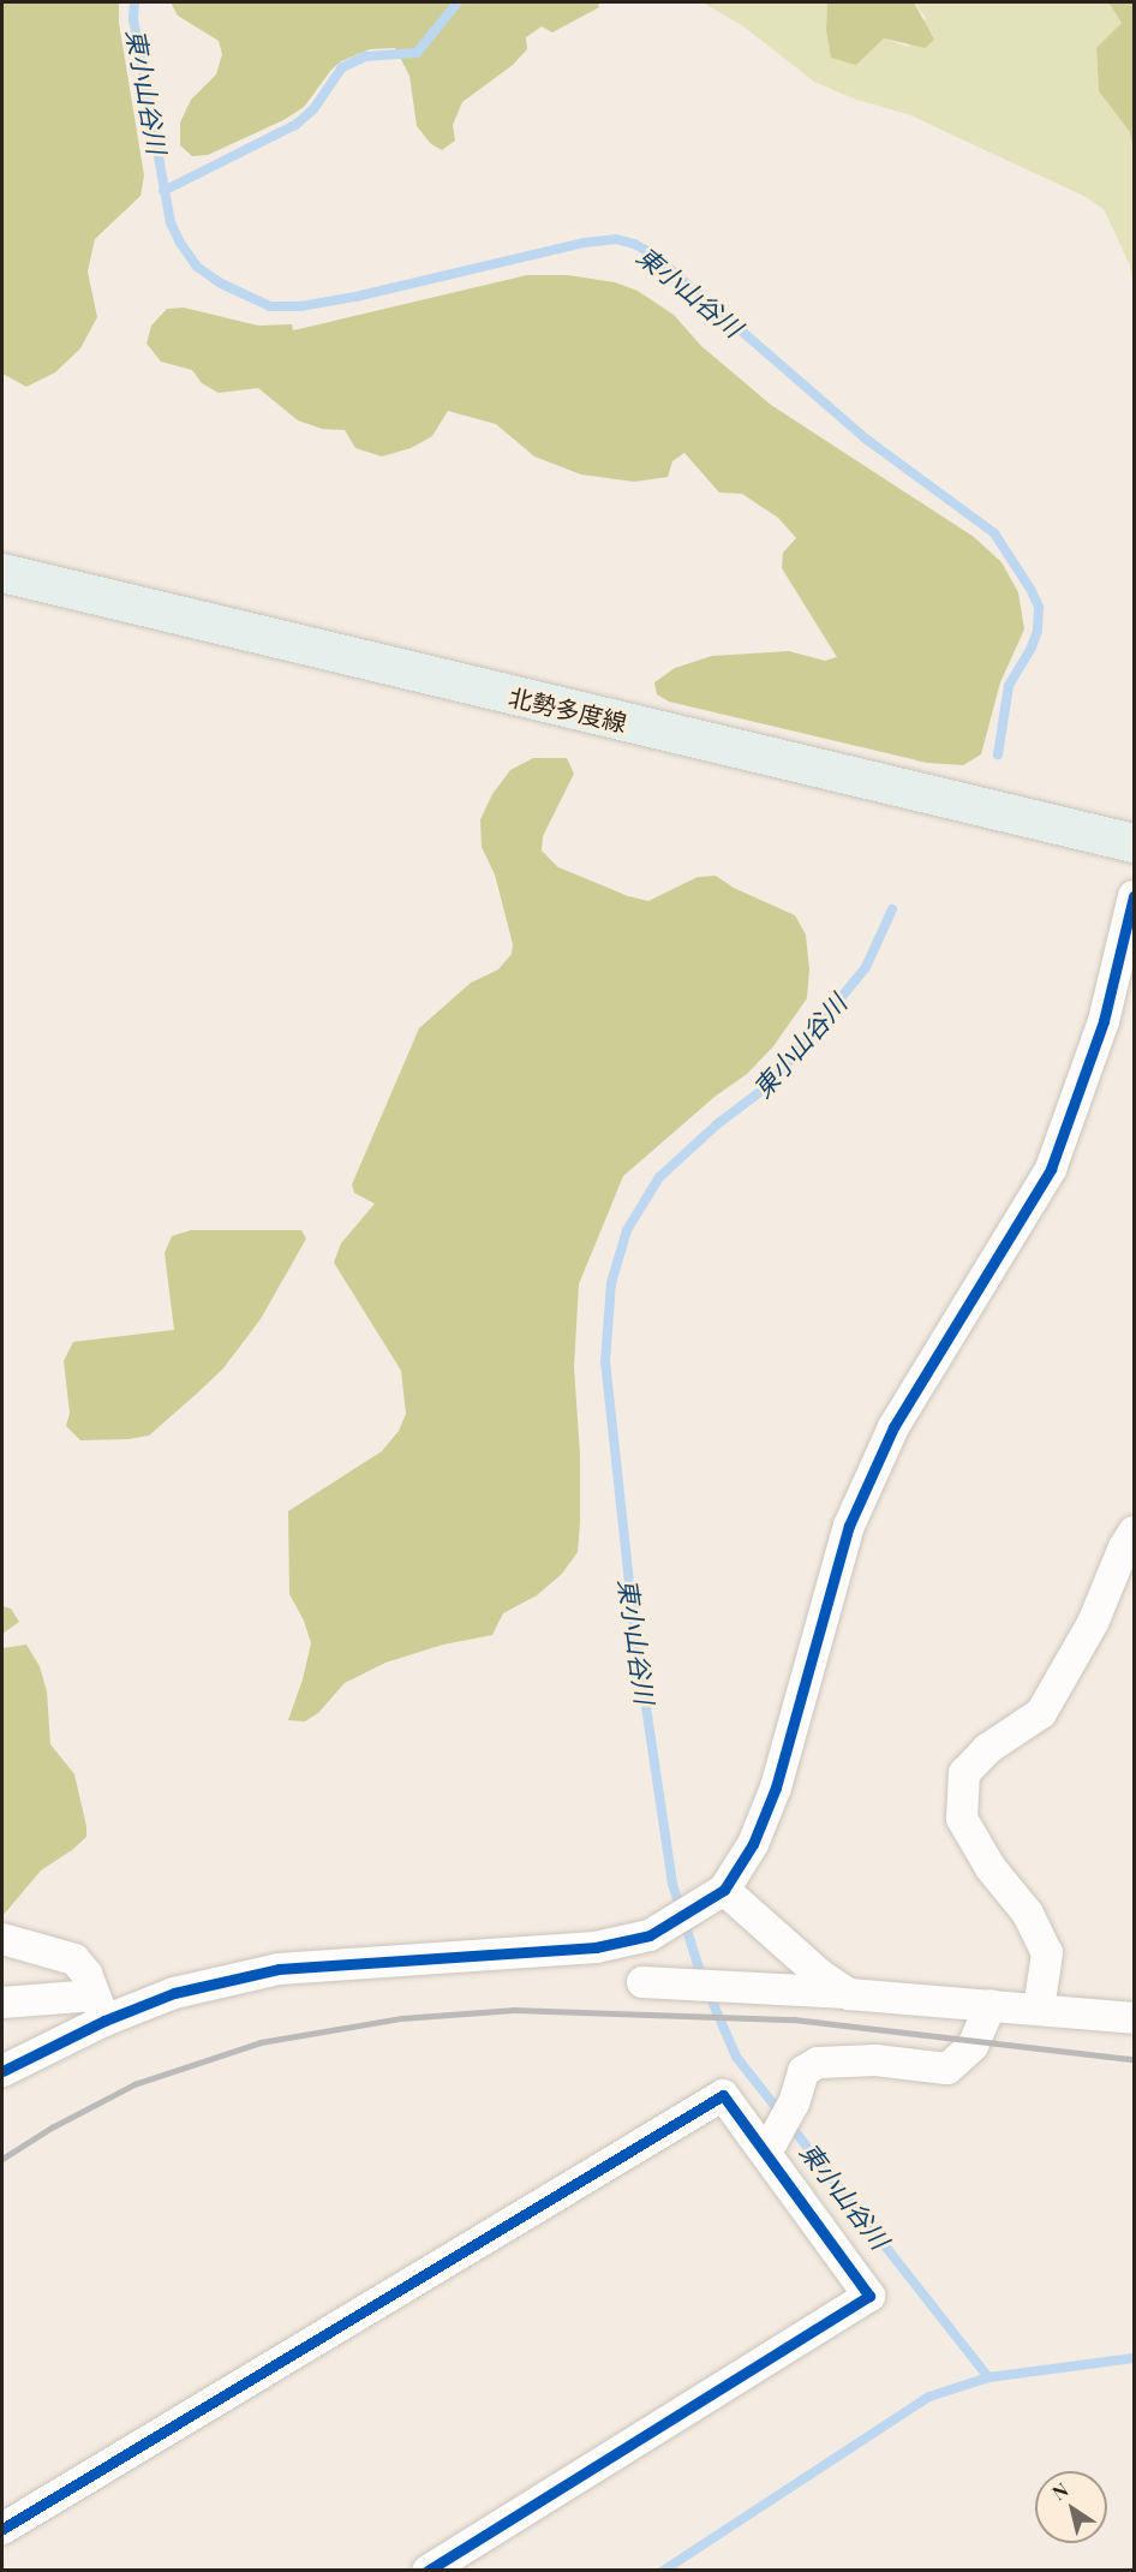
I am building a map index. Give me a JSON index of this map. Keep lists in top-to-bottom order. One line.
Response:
{"streets":{"main road":["北勢多度線"]},"water":["東小山谷川"],"north":"top left"}
